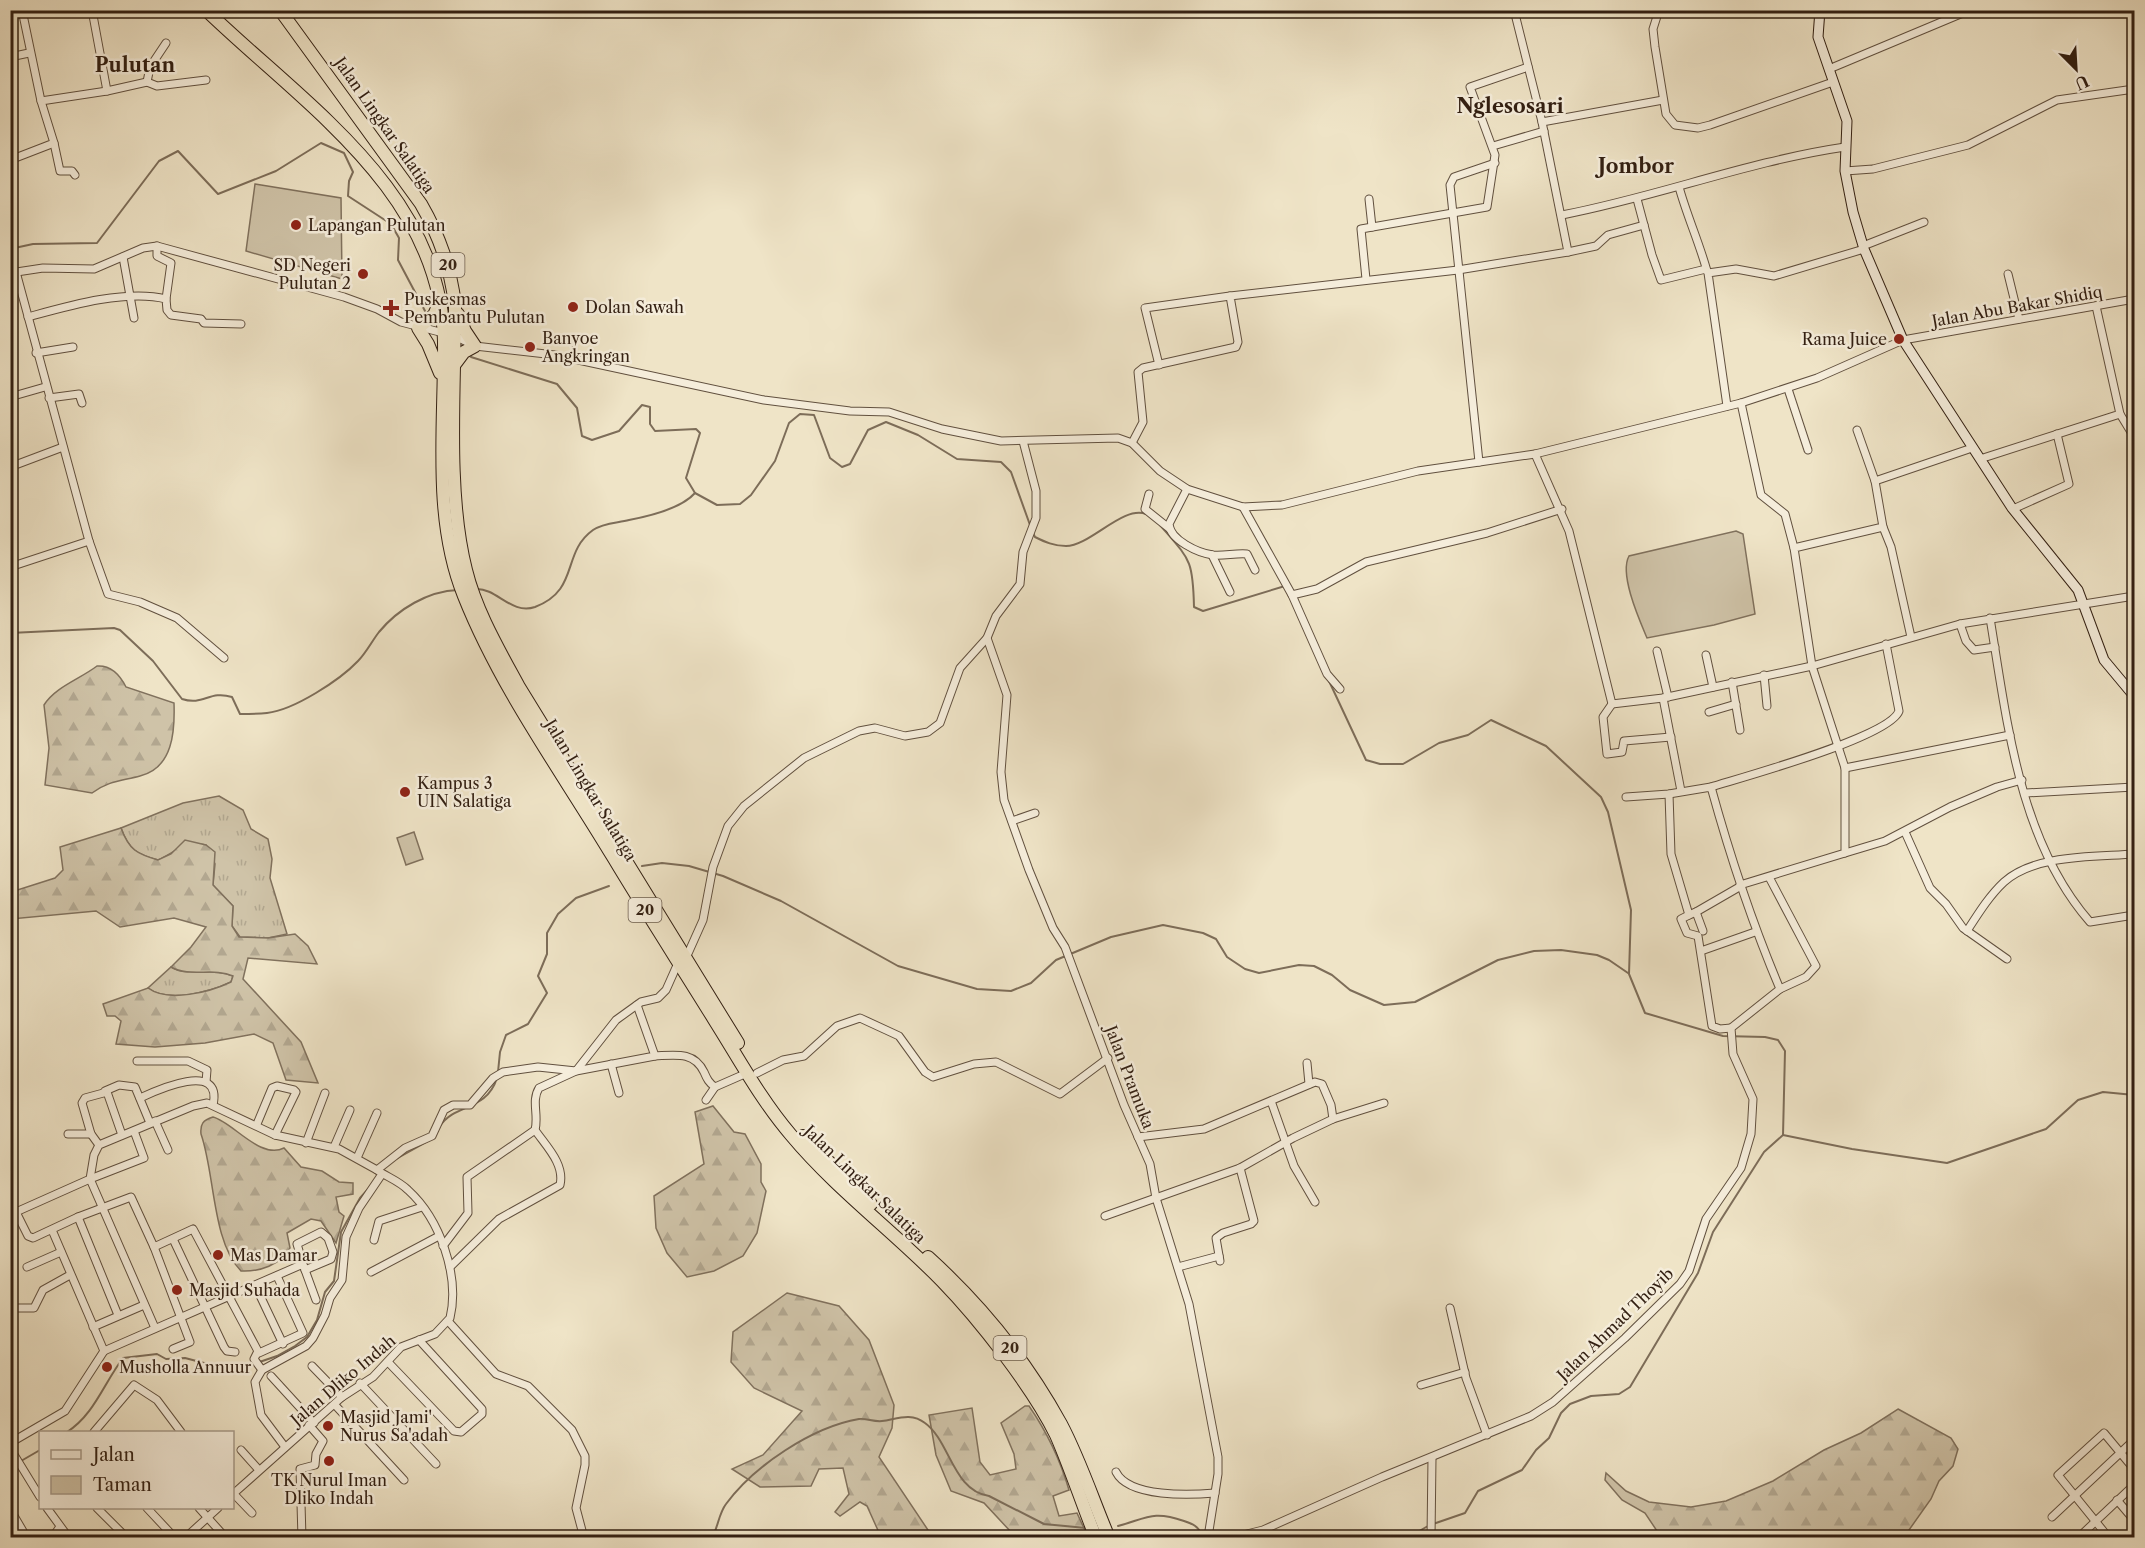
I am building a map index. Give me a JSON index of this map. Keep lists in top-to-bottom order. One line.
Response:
{"streets":{"highway":["Jalan Lingkar Salatiga","20"],"street":["Jalan Abu Bakar Shidiq","Jalan Pramuka","Jalan Ahmad Thoyib","Jalan Dliko Indah"]},"crossings":[["Jalan Pramuka","Jalan Ahmad Thoyib"]],"districts":["Pulutan","Nglesosari","Jombor"],"places":{"other":["Lapangan Pulutan","SD Negeri Pulutan 2","Dolan Sawah","Rama Juice","Banyoe Angkringan","Kampus 3 UIN Salatiga","Mas Damar","Masjid Suhada","Musholla Annuur","Masjid Jami' Nurus Sa'adah","TK Nurul Iman Dliko Indah"],"health":["Puskesmas Pembantu Pulutan"]},"legend":["Jalan","Taman"],"north":"bottom right"}
